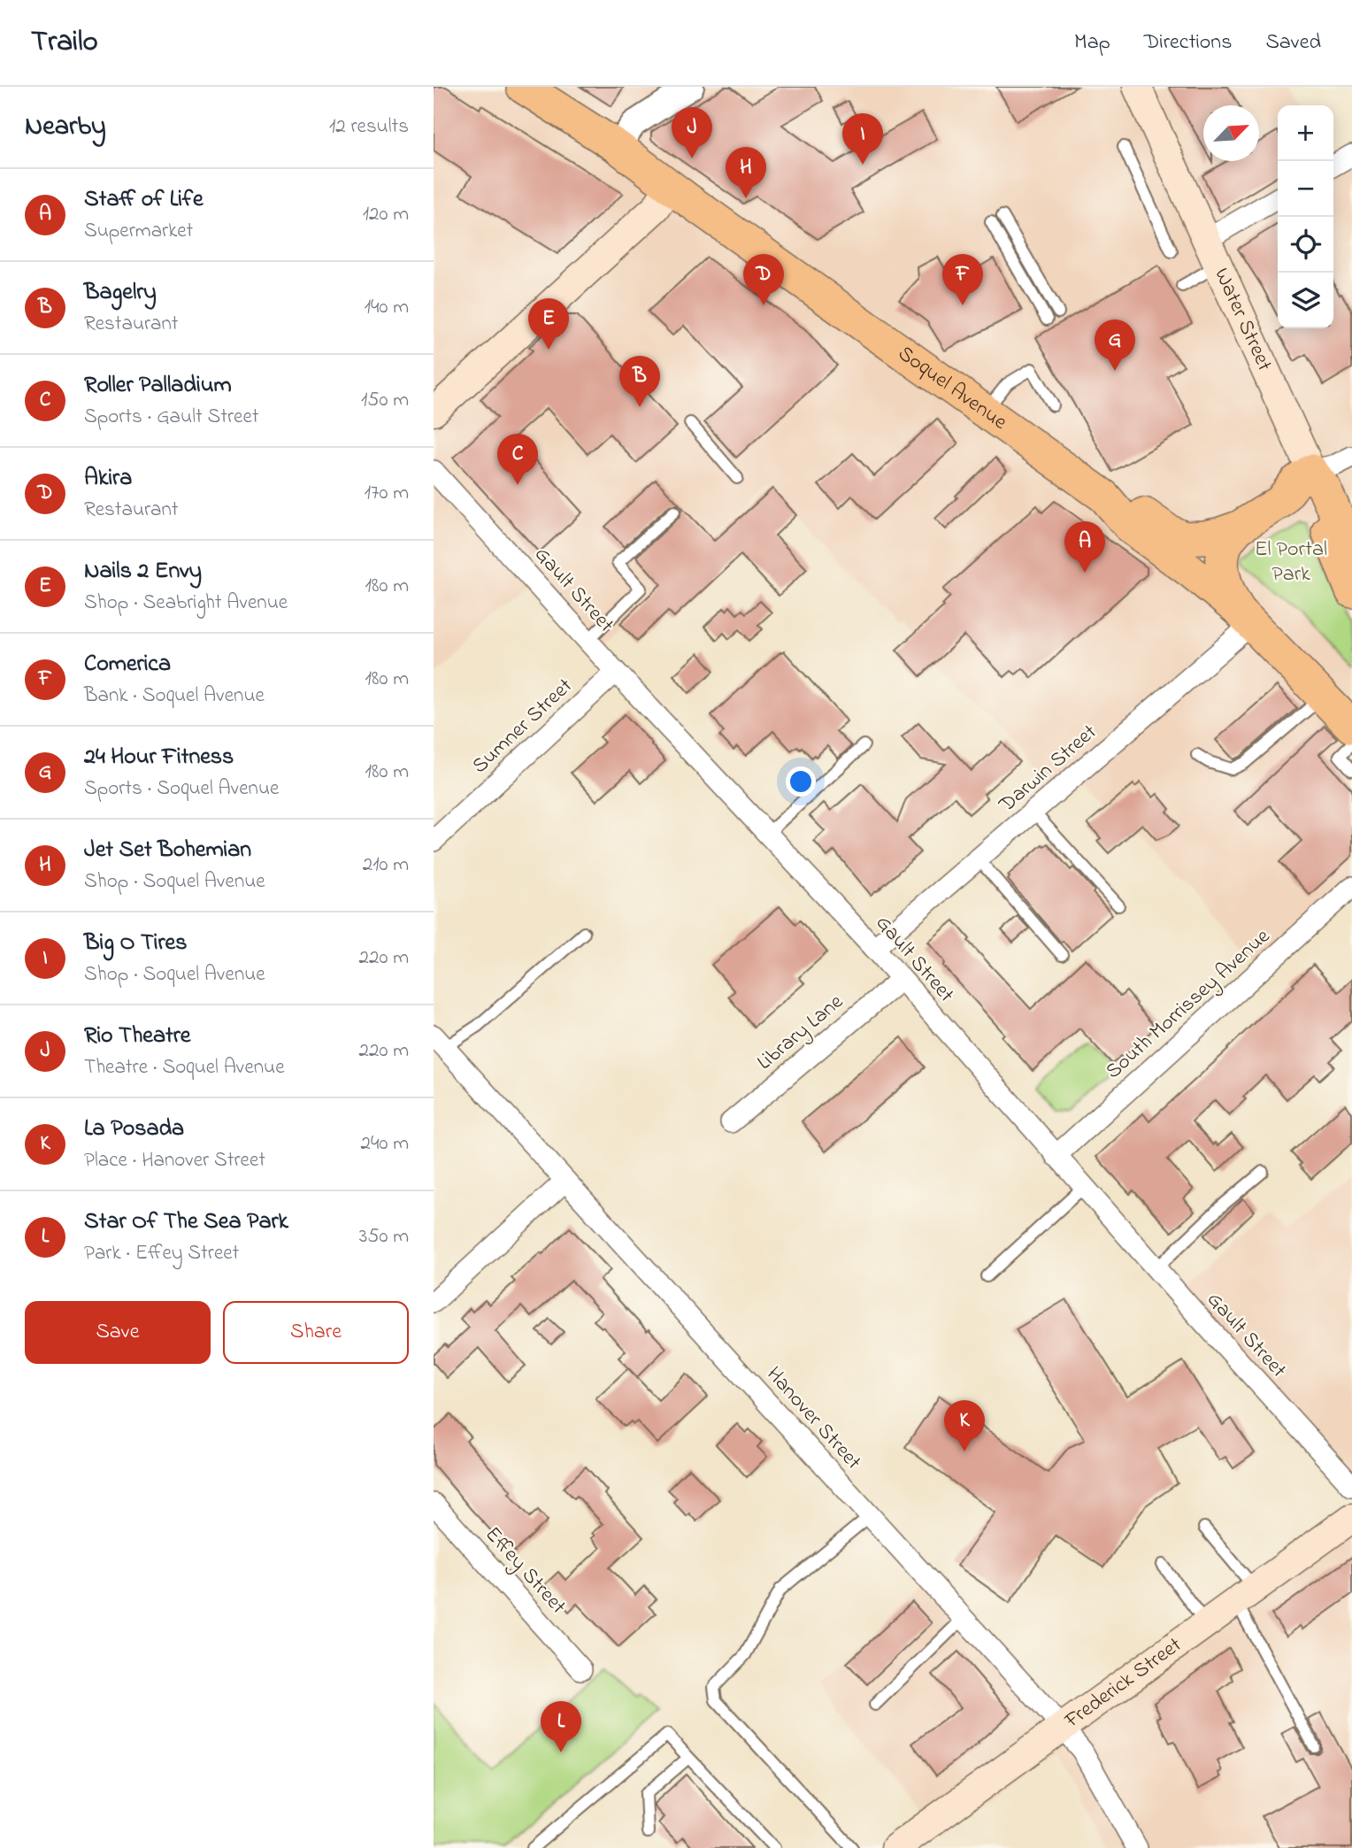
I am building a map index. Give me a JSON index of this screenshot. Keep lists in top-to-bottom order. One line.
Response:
{"streets":{"main road":["Water Street","Soquel Avenue","Frederick Street"],"street":["Gault Street","Sumner Street","Darwin Street","South Morrissey Avenue","Library Lane","Hanover Street","Effey Street"]},"crossings":[["Soquel Avenue","Darwin Street"],["Gault Street","Sumner Street"],["Gault Street","Darwin Street"],["Gault Street","South Morrissey Avenue"],["Gault Street","Library Lane"],["Hanover Street","Frederick Street"]],"parks":["El Portal Park"],"north":"top right","page":{"header":"Trailo","nav":["Map","Directions","Saved"],"heading":["Nearby","12 results"],"map_buttons":["+","−"],"pins":["J","I","H","D","F","E","G","B","C","A","K","L"],"list":[{"mark":"A","name":"Staff of Life","note":"Supermarket","value":"120 m"},{"mark":"B","name":"Bagelry","note":"Restaurant","value":"140 m"},{"mark":"C","name":"Roller Palladium","note":"Sports · Gault Street","value":"150 m"},{"mark":"D","name":"Akira","note":"Restaurant","value":"170 m"},{"mark":"E","name":"Nails 2 Envy","note":"Shop · Seabright Avenue","value":"180 m"},{"mark":"F","name":"Comerica","note":"Bank · Soquel Avenue","value":"180 m"},{"mark":"G","name":"24 Hour Fitness","note":"Sports · Soquel Avenue","value":"180 m"},{"mark":"H","name":"Jet Set Bohemian","note":"Shop · Soquel Avenue","value":"210 m"},{"mark":"I","name":"Big O Tires","note":"Shop · Soquel Avenue","value":"220 m"},{"mark":"J","name":"Rio Theatre","note":"Theatre · Soquel Avenue","value":"220 m"},{"mark":"K","name":"La Posada","note":"Place · Hanover Street","value":"240 m"},{"mark":"L","name":"Star Of The Sea Park","note":"Park · Effey Street","value":"350 m"}],"buttons":["Save","Share"]}}
